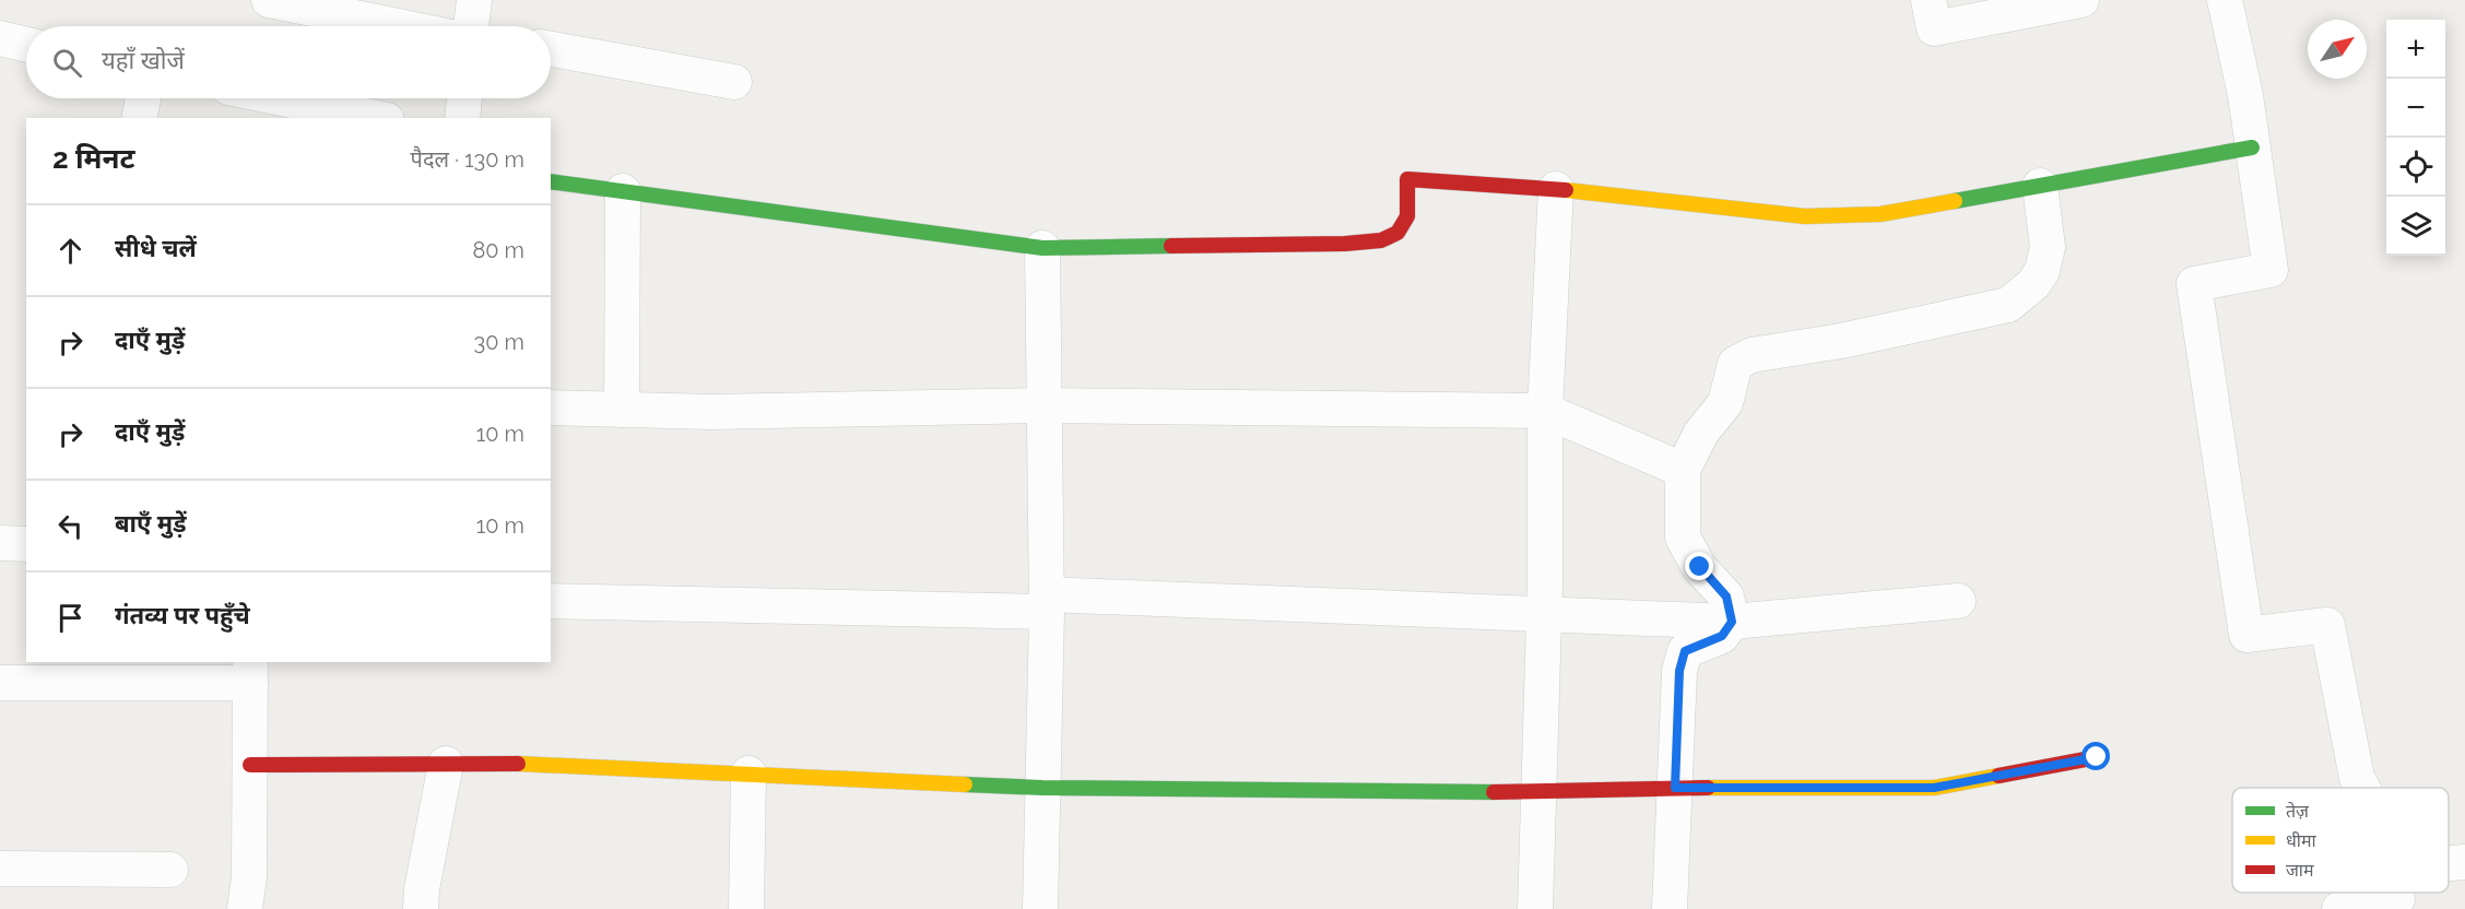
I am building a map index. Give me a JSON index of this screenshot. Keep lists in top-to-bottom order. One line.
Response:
{"legend":["तेज़","धीमा","जाम"],"north":"top right","page":{"map_buttons":["+","−"],"search":"यहाँ खोजें","heading":["2 मिनट","पैदल · 130 m"],"list":[["सीधे चलें","80 m"],["दाएँ मुड़ें","30 m"],["दाएँ मुड़ें","10 m"],["बाएँ मुड़ें","10 m"],"गंतव्य पर पहुँचे"]}}
